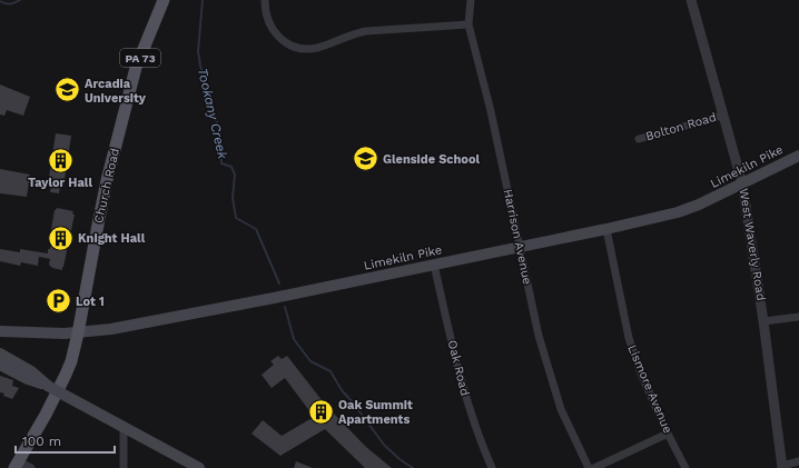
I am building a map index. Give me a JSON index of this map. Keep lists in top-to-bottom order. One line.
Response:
{"streets":{"main road":["PA 73","Limekiln Pike","Church Road"],"street":["Bolton Road","Harrison Avenue","West Waverly Road","Oak Road","Lismore Avenue"]},"crossings":[["Bolton Road","West Waverly Road"],["Limekiln Pike","Church Road"],["Limekiln Pike","Harrison Avenue"],["Limekiln Pike","West Waverly Road"],["Limekiln Pike","Oak Road"],["Limekiln Pike","Lismore Avenue"]],"water":["Tookany Creek"],"places":{"school or university":["Arcadia University","Glenside School"],"building":["Taylor Hall","Knight Hall","Oak Summit Apartments"],"parking":["Lot 1"]},"scale_bar":"100 m"}
